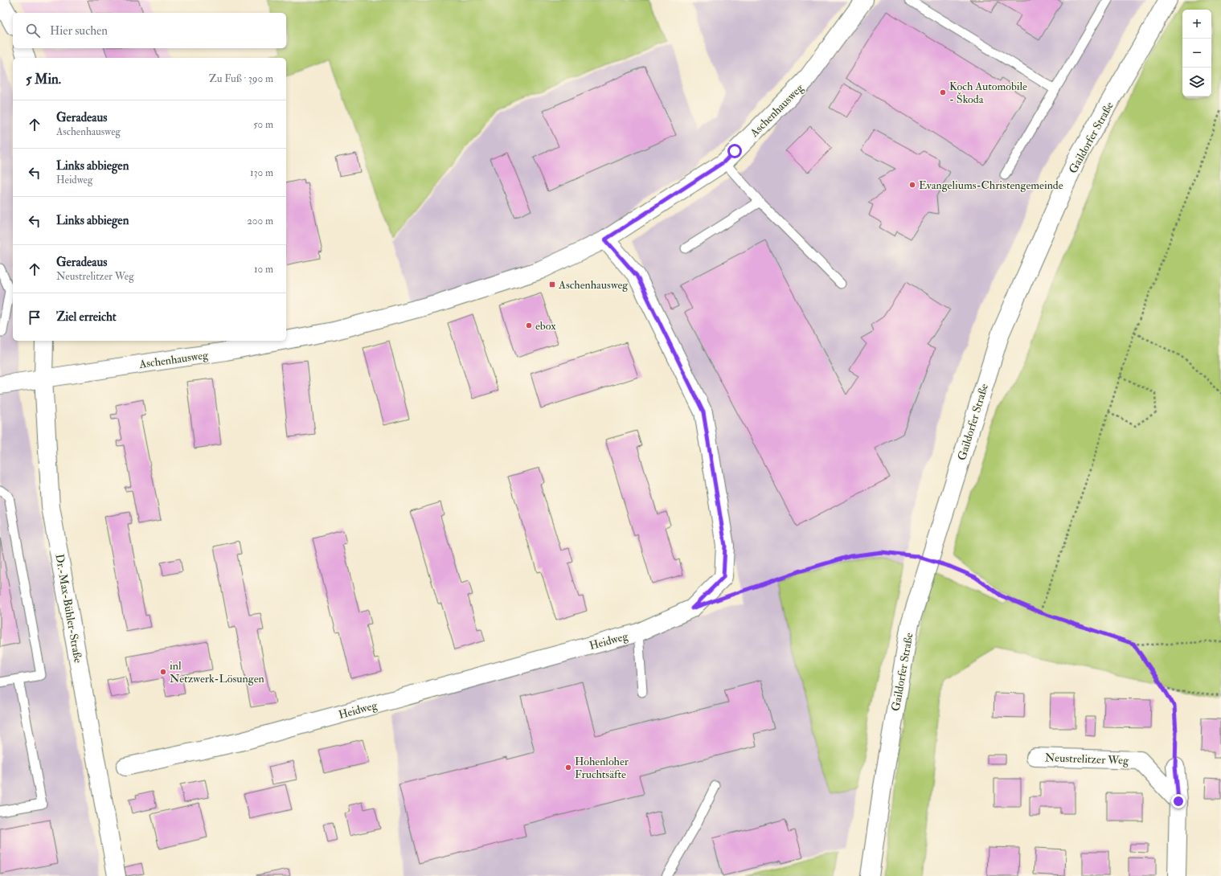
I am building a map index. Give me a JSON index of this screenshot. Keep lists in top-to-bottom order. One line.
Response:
{"streets":{"street":["Aschenhausweg","Gaildorfer Straße","Dr.-Max-Bühler-Straße","Heidweg","Neustrelitzer Weg"]},"crossings":[["Aschenhausweg","Dr.-Max-Bühler-Straße"],["Aschenhausweg","Heidweg"]],"places":{"other":["Koch Automobile - Škoda","Evangeliums-Christengemeinde","ebox","inl Netzwerk-Lösungen","Hohenloher Fruchtsäfte"],"transit":["Aschenhausweg"]},"page":{"map_buttons":["+","−"],"search":"Hier suchen","heading":["5 Min.","Zu Fuß · 390 m"],"list":[["Geradeaus","Aschenhausweg","50 m"],["Links abbiegen","Heidweg","130 m"],["Links abbiegen","200 m"],["Geradeaus","Neustrelitzer Weg","10 m"],"Ziel erreicht"]}}
